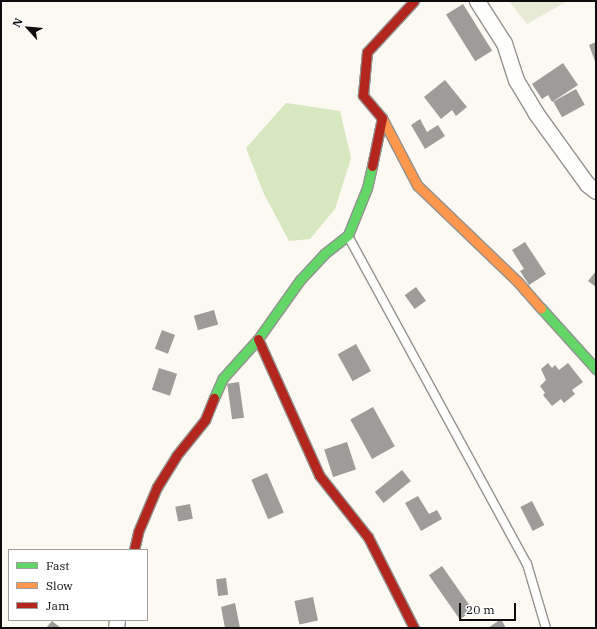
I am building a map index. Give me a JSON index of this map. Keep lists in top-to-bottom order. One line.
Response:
{"legend":["Fast","Slow","Jam"],"scale_bar":"20 m","north":"top left"}
